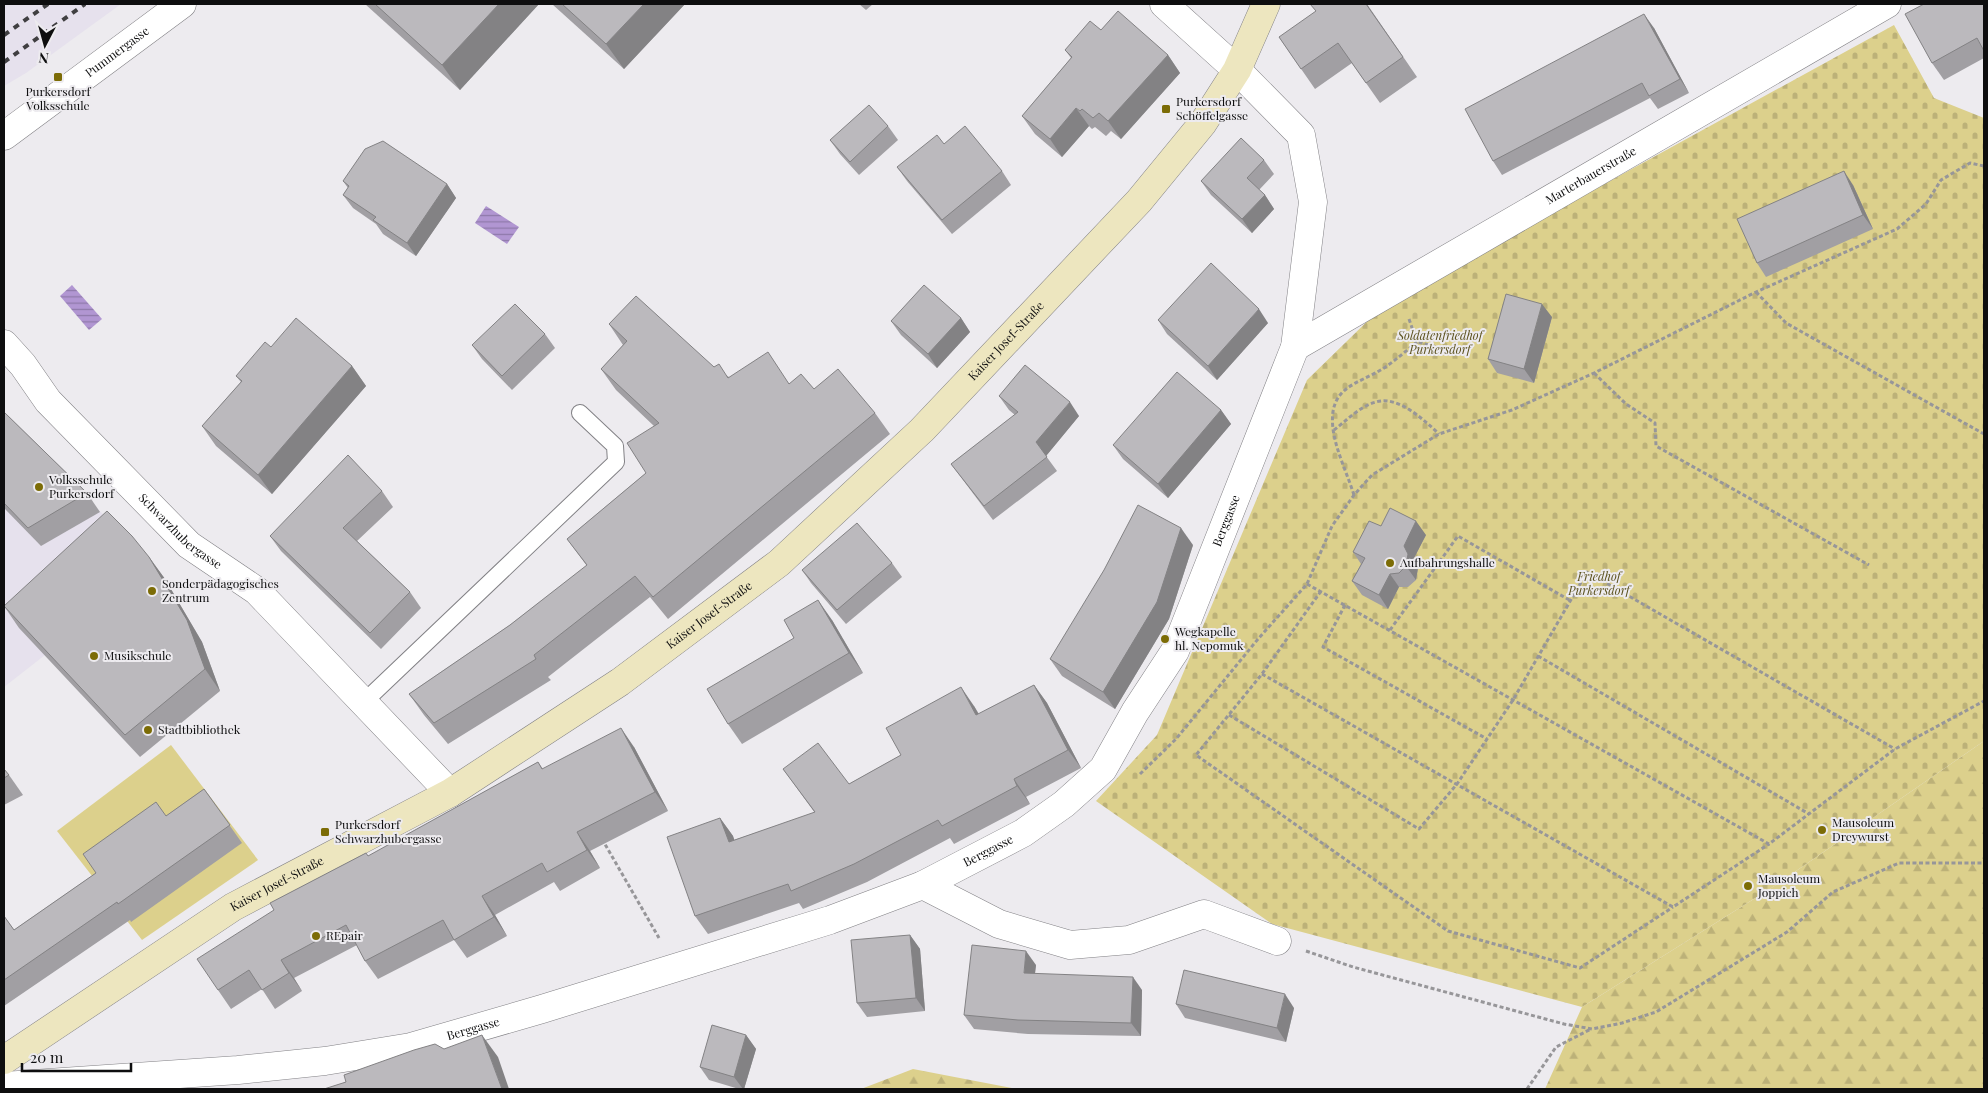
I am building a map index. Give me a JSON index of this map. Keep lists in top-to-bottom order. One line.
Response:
{"streets":{"main road":["Kaiser Josef-Straße"],"street":["Pummergasse","Marterbauerstraße","Berggasse","Schwarzhubergasse"]},"crossings":[["Marterbauerstraße","Berggasse"],["Kaiser Josef-Straße","Berggasse"],["Kaiser Josef-Straße","Schwarzhubergasse"]],"parks":["Soldatenfriedhof Purkersdorf","Friedhof Purkersdorf"],"places":{"transit":["Purkersdorf Volksschule","Purkersdorf Schöffelgasse","Purkersdorf Schwarzhubergasse"],"other":["Volksschule Purkersdorf","Aufbahrungshalle","Sonderpädagogisches Zentrum","Wegkapelle hl. Nepomuk","Musikschule","Stadtbibliothek","Mausoleum Dreywurst","Mausoleum Joppich","REpair"]},"scale_bar":"20 m","north":"bottom"}
